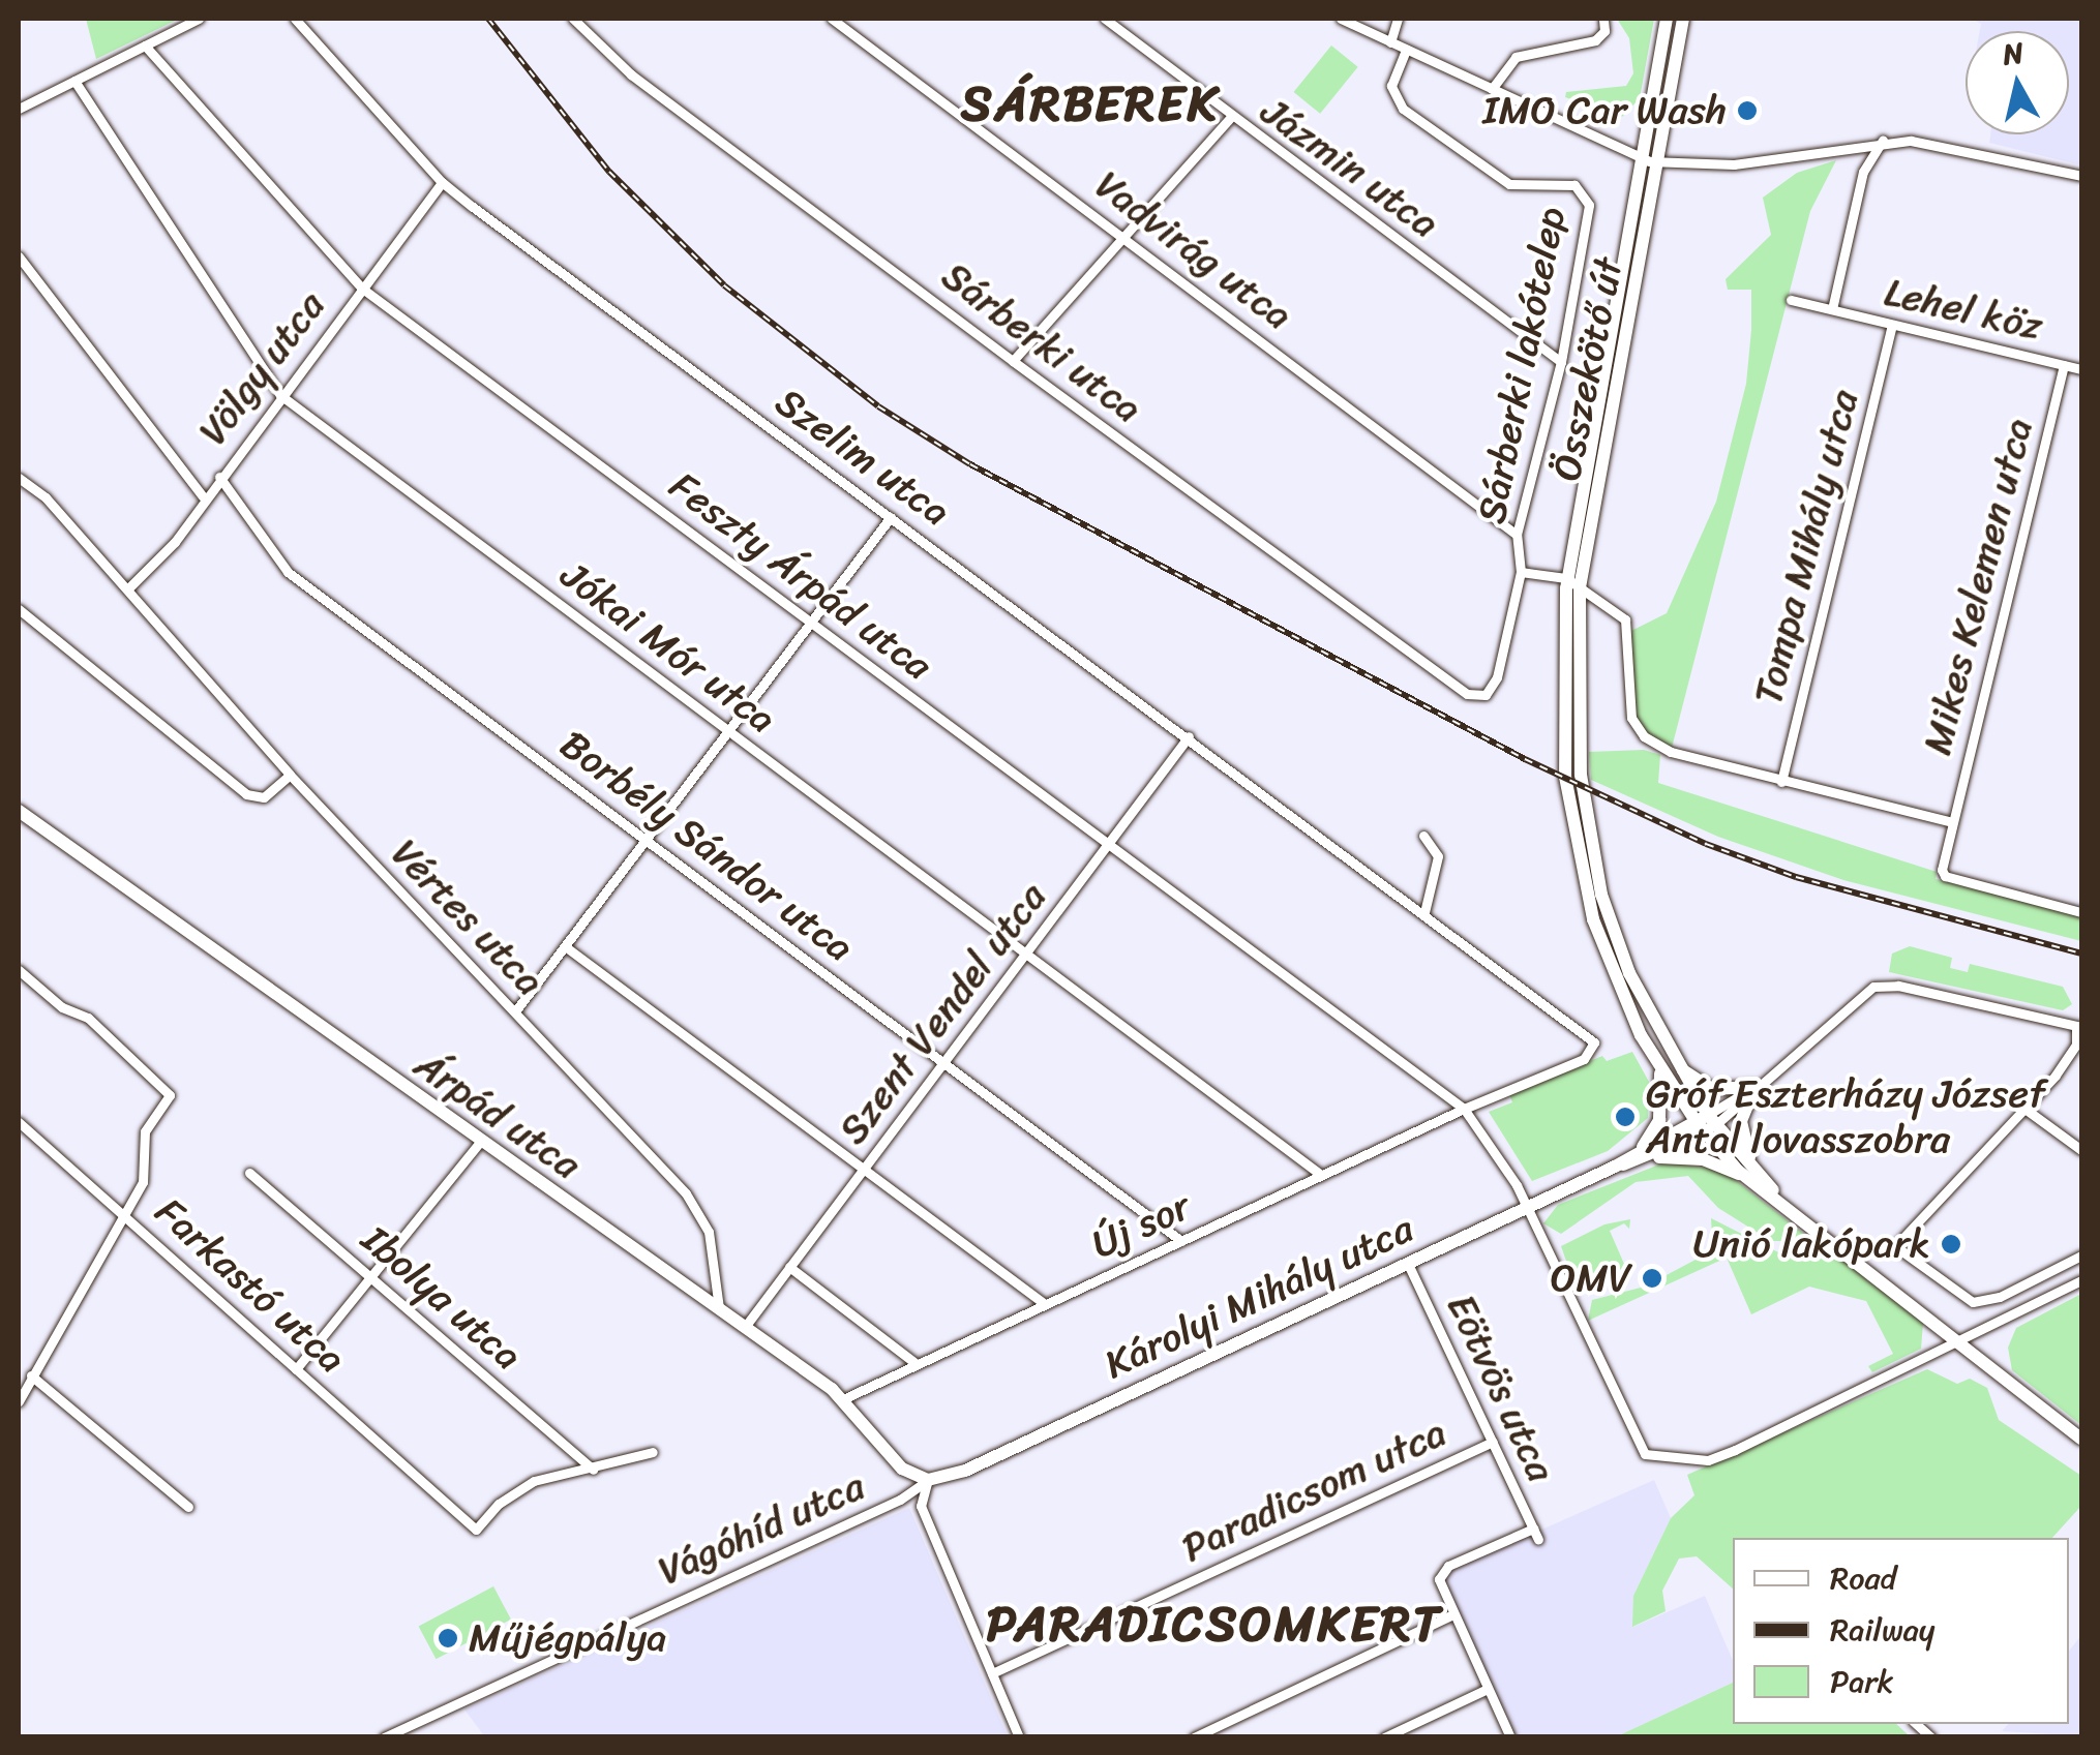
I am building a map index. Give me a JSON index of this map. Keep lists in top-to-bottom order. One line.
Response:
{"streets":{"street":["Jázmin utca","Vadvirág utca","Lehel köz","Sárberki utca","Sárberki lakótelep","Völgy utca","Összekötő út","Szelim utca","Tompa Mihály utca","Feszty Árpád utca","Mikes Kelemen utca","Jókai Mór utca","Borbély Sándor utca","Vértes utca","Szent Vendel utca","Árpád utca","Új sor","Farkastó utca","Károlyi Mihály utca","Ibolya utca","Eötvös utca","Paradicsom utca","Vágóhíd utca"]},"crossings":[["Jázmin utca","Sárberki lakótelep"],["Vadvirág utca","Sárberki lakótelep"],["Lehel köz","Tompa Mihály utca"],["Lehel köz","Mikes Kelemen utca"],["Sárberki utca","Sárberki lakótelep"],["Völgy utca","Szelim utca"],["Völgy utca","Feszty Árpád utca"],["Völgy utca","Jókai Mór utca"],["Völgy utca","Borbély Sándor utca"],["Völgy utca","Vértes utca"],["Összekötő út","Károlyi Mihály utca"],["Szelim utca","Szent Vendel utca"],["Szelim utca","Új sor"],["Feszty Árpád utca","Szent Vendel utca"],["Feszty Árpád utca","Új sor"],["Feszty Árpád utca","Károlyi Mihály utca"],["Jókai Mór utca","Szent Vendel utca"],["Jókai Mór utca","Új sor"],["Borbély Sándor utca","Szent Vendel utca"],["Borbély Sándor utca","Új sor"],["Vértes utca","Árpád utca"],["Szent Vendel utca","Árpád utca"],["Árpád utca","Új sor"],["Árpád utca","Károlyi Mihály utca"],["Árpád utca","Vágóhíd utca"],["Farkastó utca","Ibolya utca"],["Károlyi Mihály utca","Eötvös utca"],["Károlyi Mihály utca","Vágóhíd utca"],["Eötvös utca","Paradicsom utca"]],"districts":["SÁRBEREK","PARADICSOMKERT"],"places":["IMO Car Wash","Gróf Eszterházy József Antal lovasszobra","Unió lakópark","OMV","Műjégpálya"],"legend":["Road","Railway","Park"],"north":"top"}
